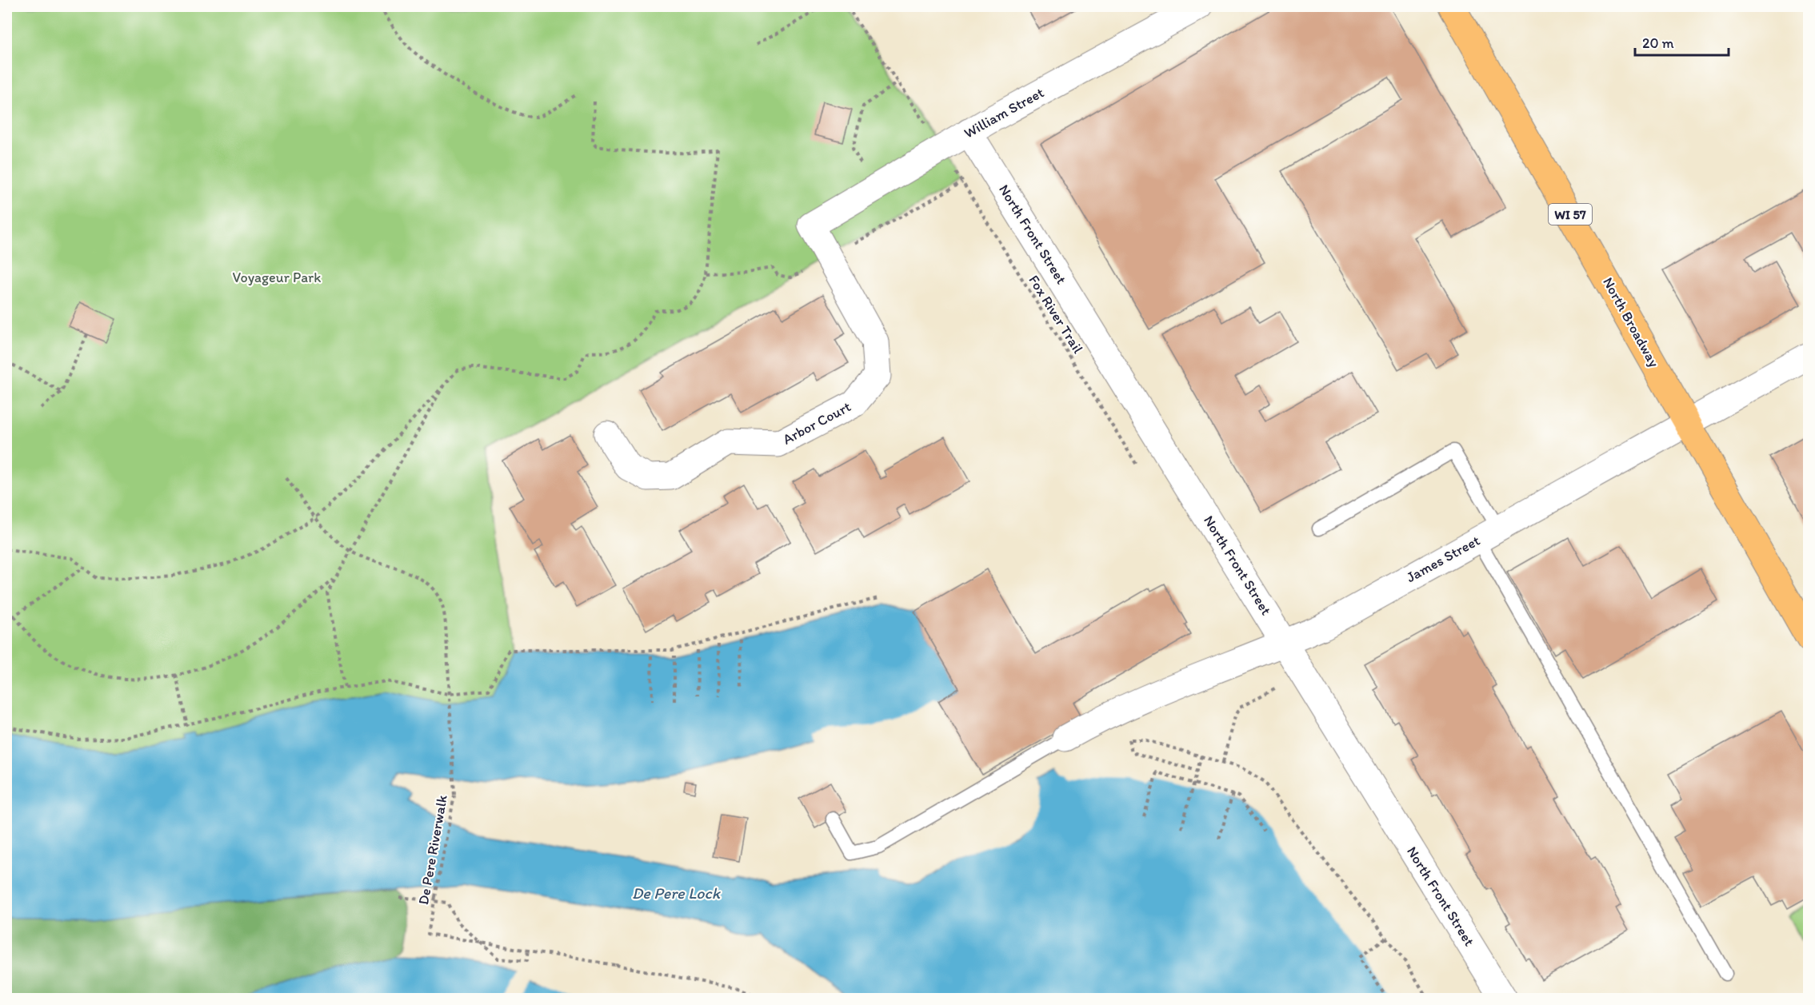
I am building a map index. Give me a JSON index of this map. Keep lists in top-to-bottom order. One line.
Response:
{"streets":{"main road":["WI 57","North Broadway"],"street":["William Street","North Front Street","Arbor Court","James Street"],"path":["Fox River Trail","De Pere Riverwalk"]},"crossings":[["William Street","North Front Street"],["William Street","Fox River Trail"],["William Street","Arbor Court"],["North Front Street","James Street"],["North Broadway","James Street"]],"water":["De Pere Lock"],"parks":["Voyageur Park"],"scale_bar":"20 m"}
